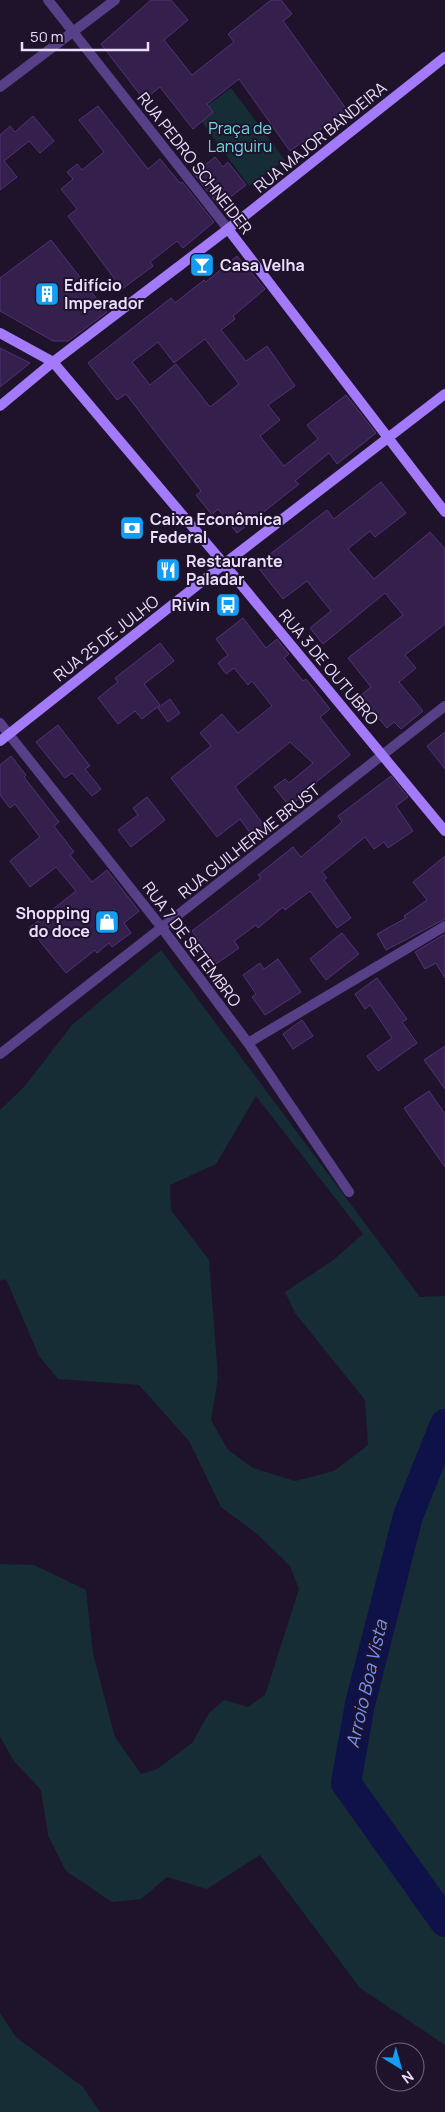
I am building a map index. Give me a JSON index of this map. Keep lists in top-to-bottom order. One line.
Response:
{"streets":{"main road":["RUA MAJOR BANDEIRA","RUA PEDRO SCHNEIDER","RUA 25 DE JULHO","RUA 3 DE OUTUBRO"],"street":["RUA GUILHERME BRUST","RUA 7 DE SETEMBRO"]},"crossings":[["RUA MAJOR BANDEIRA","RUA PEDRO SCHNEIDER"],["RUA MAJOR BANDEIRA","RUA 3 DE OUTUBRO"],["RUA PEDRO SCHNEIDER","RUA 25 DE JULHO"],["RUA 25 DE JULHO","RUA 3 DE OUTUBRO"],["RUA 25 DE JULHO","RUA 7 DE SETEMBRO"],["RUA 3 DE OUTUBRO","RUA GUILHERME BRUST"],["RUA GUILHERME BRUST","RUA 7 DE SETEMBRO"]],"water":["Arroio Boa Vista"],"parks":["Praça de Languiru"],"places":{"bar":["Casa Velha"],"building":["Edifício Imperador"],"bank":["Caixa Econômica Federal"],"restaurant":["Restaurante Paladar"],"bus stop":["Rivin"],"shop":["Shopping do doce"]},"scale_bar":"50 m","north":"bottom right"}
